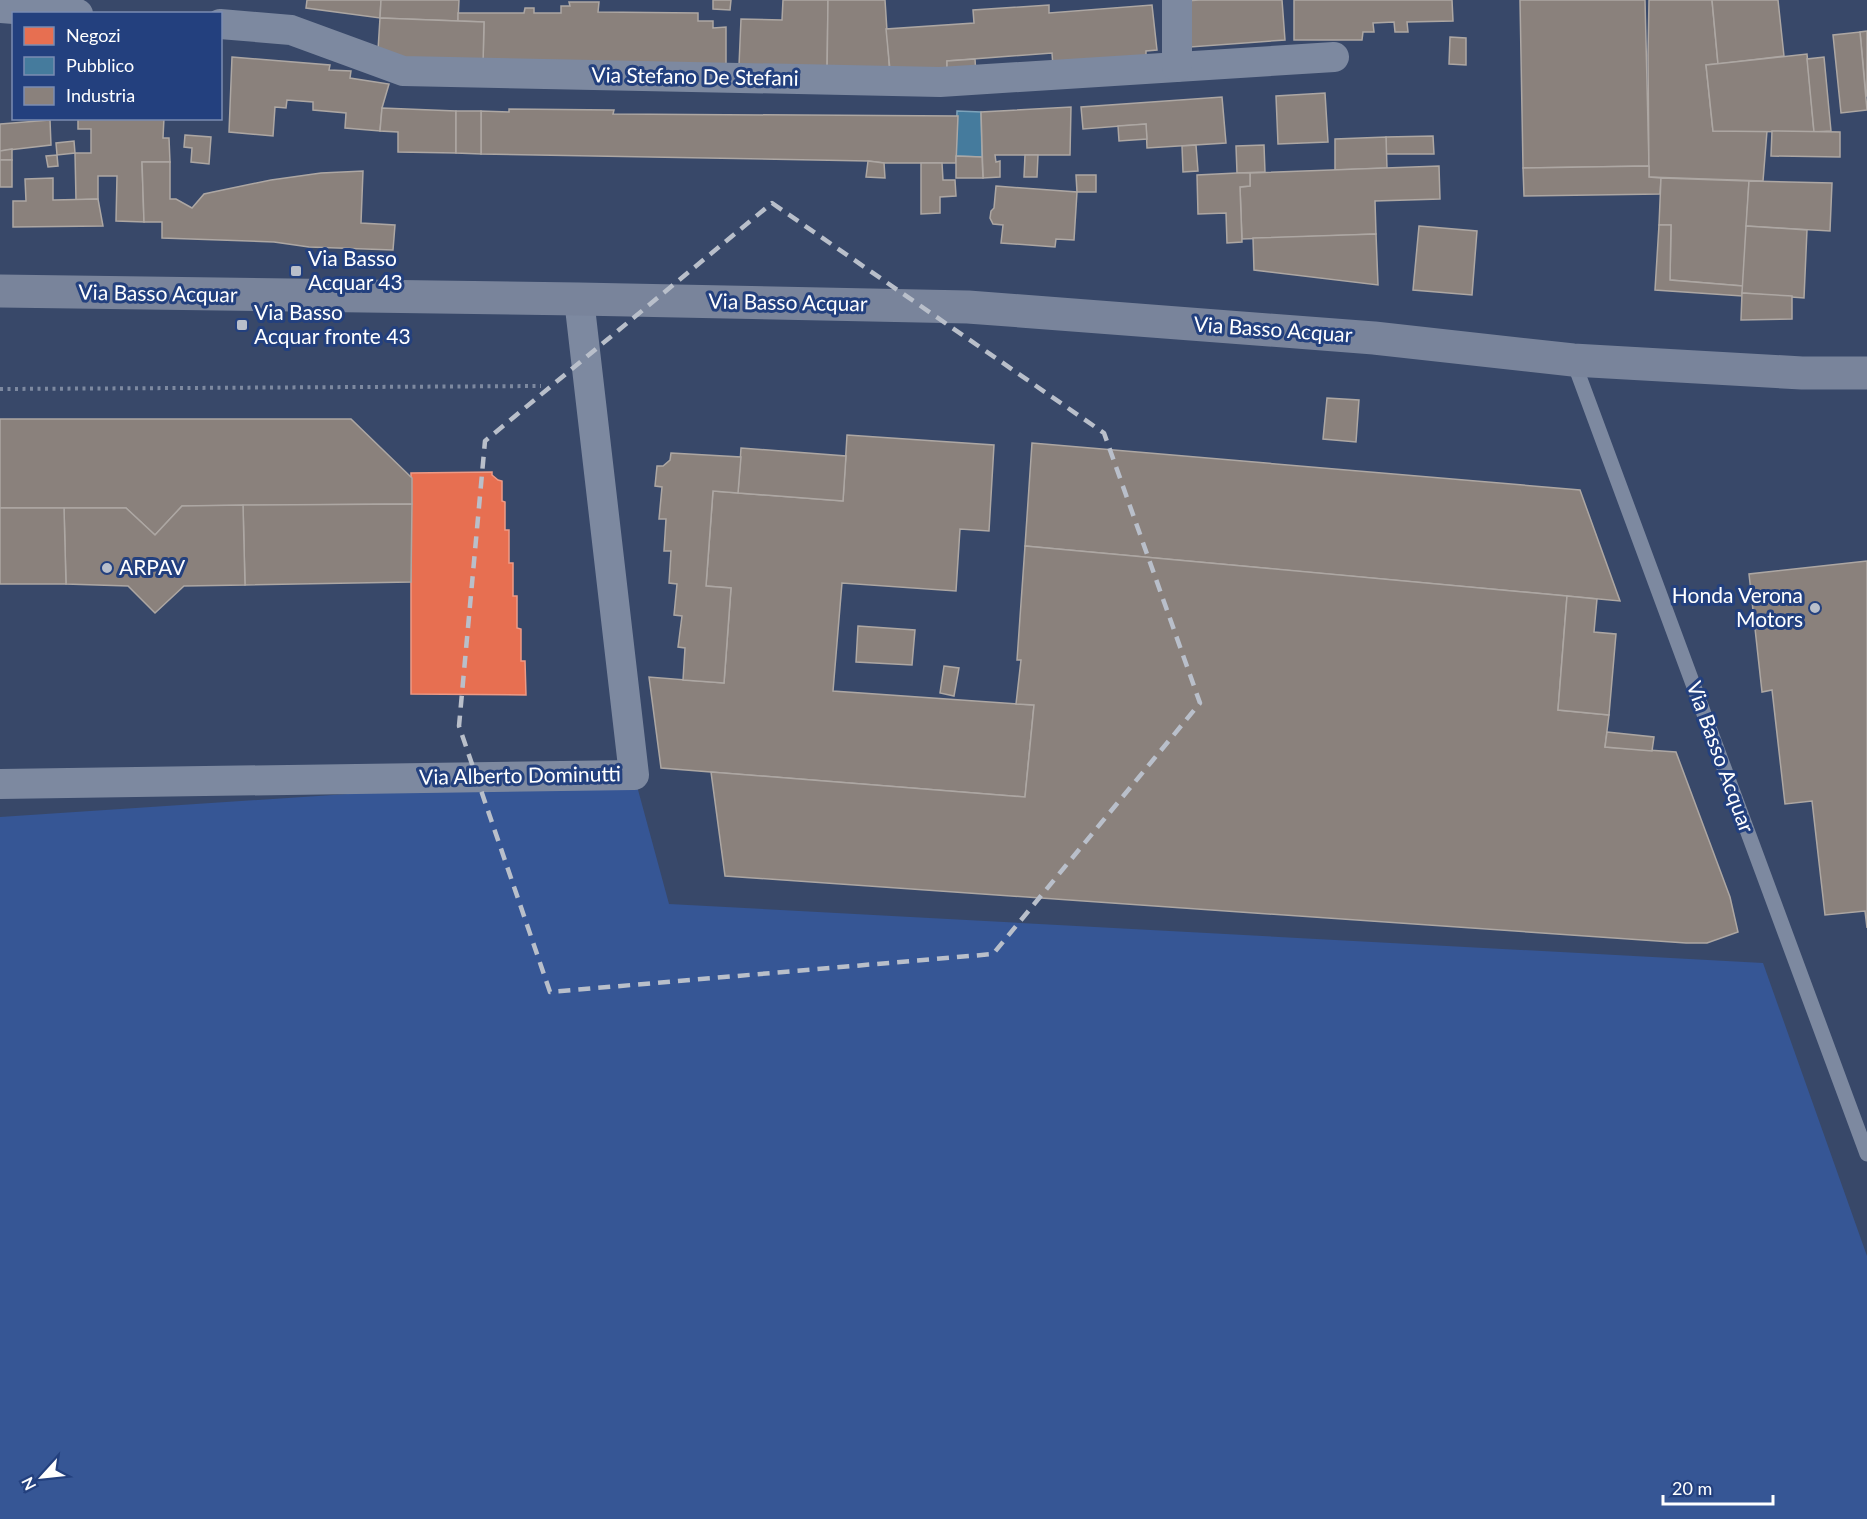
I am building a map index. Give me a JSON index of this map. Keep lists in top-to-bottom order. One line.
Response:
{"streets":{"main road":["Via Basso Acquar"],"street":["Via Stefano De Stefani","Via Alberto Dominutti"]},"crossings":[["Via Basso Acquar","Via Alberto Dominutti"]],"places":{"transit":["Via Basso Acquar 43","Via Basso Acquar fronte 43"],"other":["ARPAV","Honda Verona Motors"]},"legend":["Negozi","Pubblico","Industria"],"scale_bar":"20 m","north":"bottom left"}
